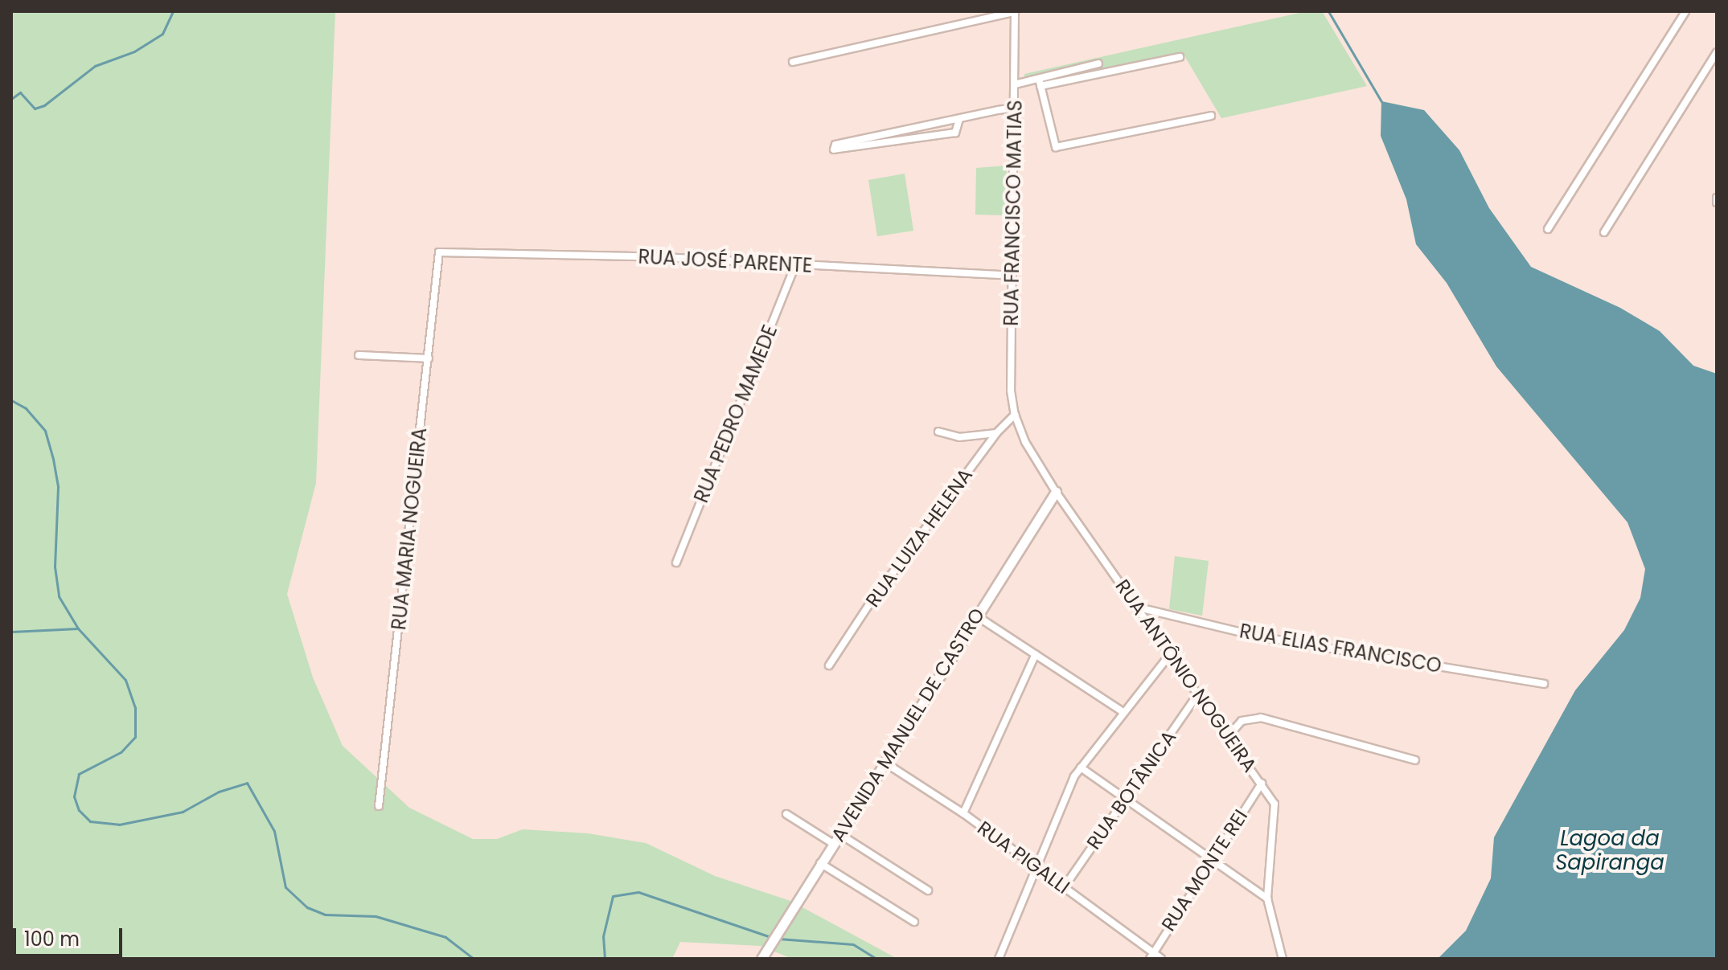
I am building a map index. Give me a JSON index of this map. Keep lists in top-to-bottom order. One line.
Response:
{"streets":{"street":["RUA FRANCISCO MATIAS","RUA JOSÉ PARENTE","RUA PEDRO MAMEDE","RUA MARIA NOGUEIRA","RUA LUIZA HELENA","RUA ELIAS FRANCISCO","RUA ANTÔNIO NOGUEIRA","AVENIDA MANUEL DE CASTRO","RUA BOTÂNICA","RUA PIGALLI","RUA MONTE REI"]},"crossings":[["RUA FRANCISCO MATIAS","RUA JOSÉ PARENTE"],["RUA FRANCISCO MATIAS","RUA LUIZA HELENA"],["RUA FRANCISCO MATIAS","RUA ANTÔNIO NOGUEIRA"],["RUA JOSÉ PARENTE","RUA PEDRO MAMEDE"],["RUA JOSÉ PARENTE","RUA MARIA NOGUEIRA"],["RUA LUIZA HELENA","RUA ANTÔNIO NOGUEIRA"],["RUA ELIAS FRANCISCO","RUA ANTÔNIO NOGUEIRA"],["RUA ANTÔNIO NOGUEIRA","AVENIDA MANUEL DE CASTRO"],["RUA ANTÔNIO NOGUEIRA","RUA BOTÂNICA"],["RUA ANTÔNIO NOGUEIRA","RUA MONTE REI"],["AVENIDA MANUEL DE CASTRO","RUA PIGALLI"],["RUA BOTÂNICA","RUA PIGALLI"],["RUA PIGALLI","RUA MONTE REI"]],"water":["Lagoa da Sapiranga"],"scale_bar":"100 m"}
